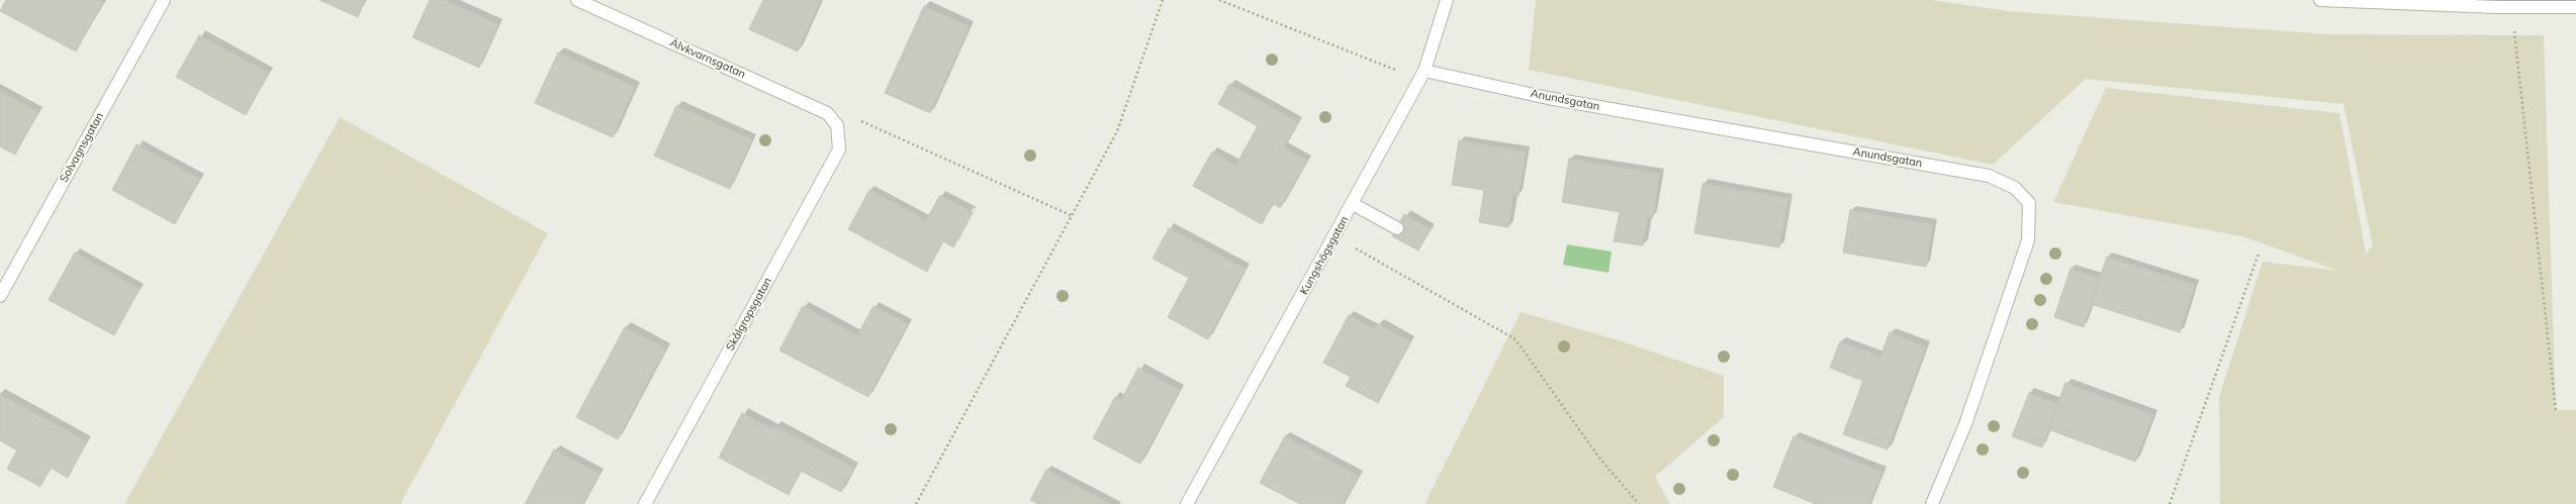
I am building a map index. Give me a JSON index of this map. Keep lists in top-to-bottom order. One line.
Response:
{"streets":{"street":["Älvkvarnsgatan","Anundsgatan","Solvagnsgatan","Kungshögsgatan","Skålgropsgatan"]},"crossings":[["Älvkvarnsgatan","Skålgropsgatan"],["Anundsgatan","Kungshögsgatan"]]}
